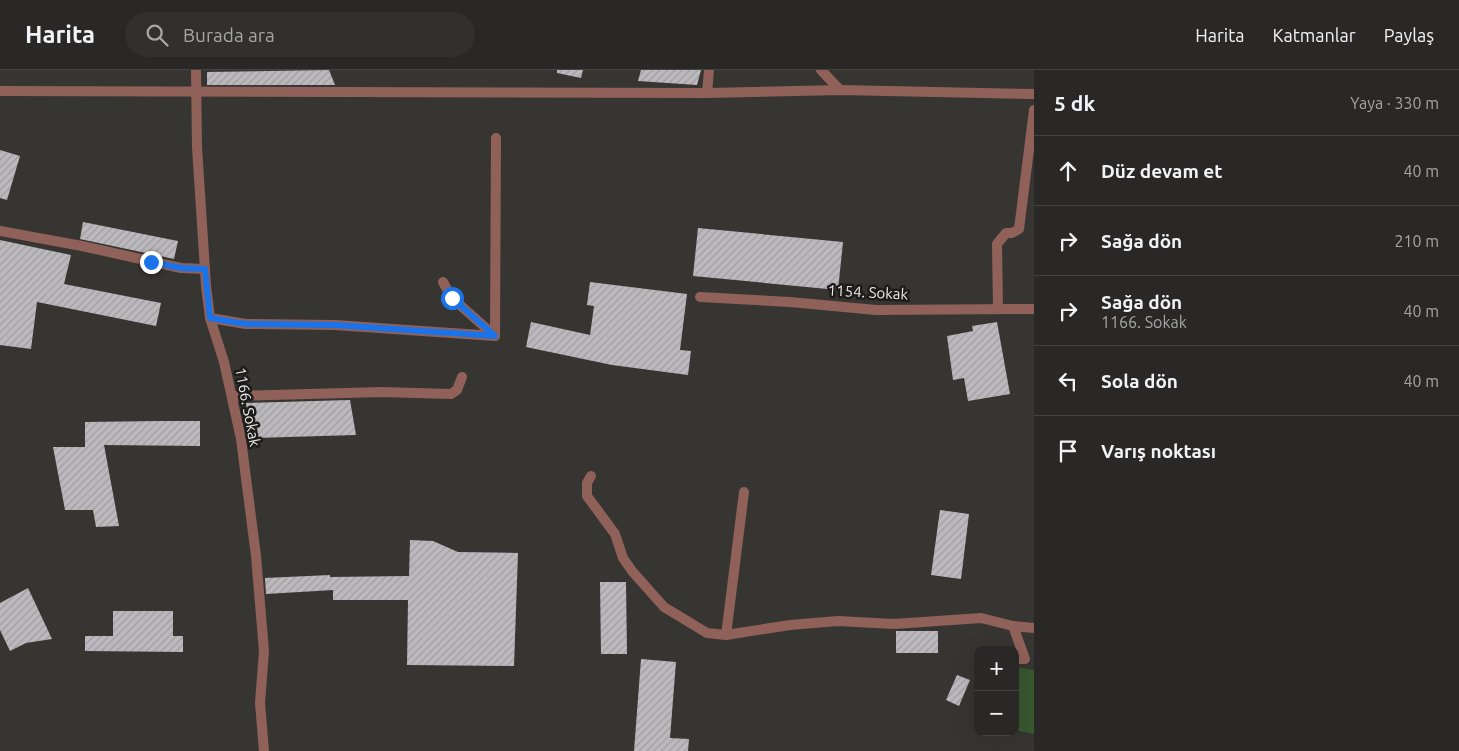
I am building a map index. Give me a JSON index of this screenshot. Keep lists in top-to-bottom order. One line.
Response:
{"streets":{"street":["1154. Sokak","1166. Sokak"]},"page":{"header":"Harita","search":"Burada ara","nav":["Harita","Katmanlar","Paylaş"],"heading":["5 dk","Yaya · 330 m"],"list":[["Düz devam et","40 m"],["Sağa dön","210 m"],["Sağa dön","1166. Sokak","40 m"],["Sola dön","40 m"],"Varış noktası"],"map_buttons":["+","−"]}}
